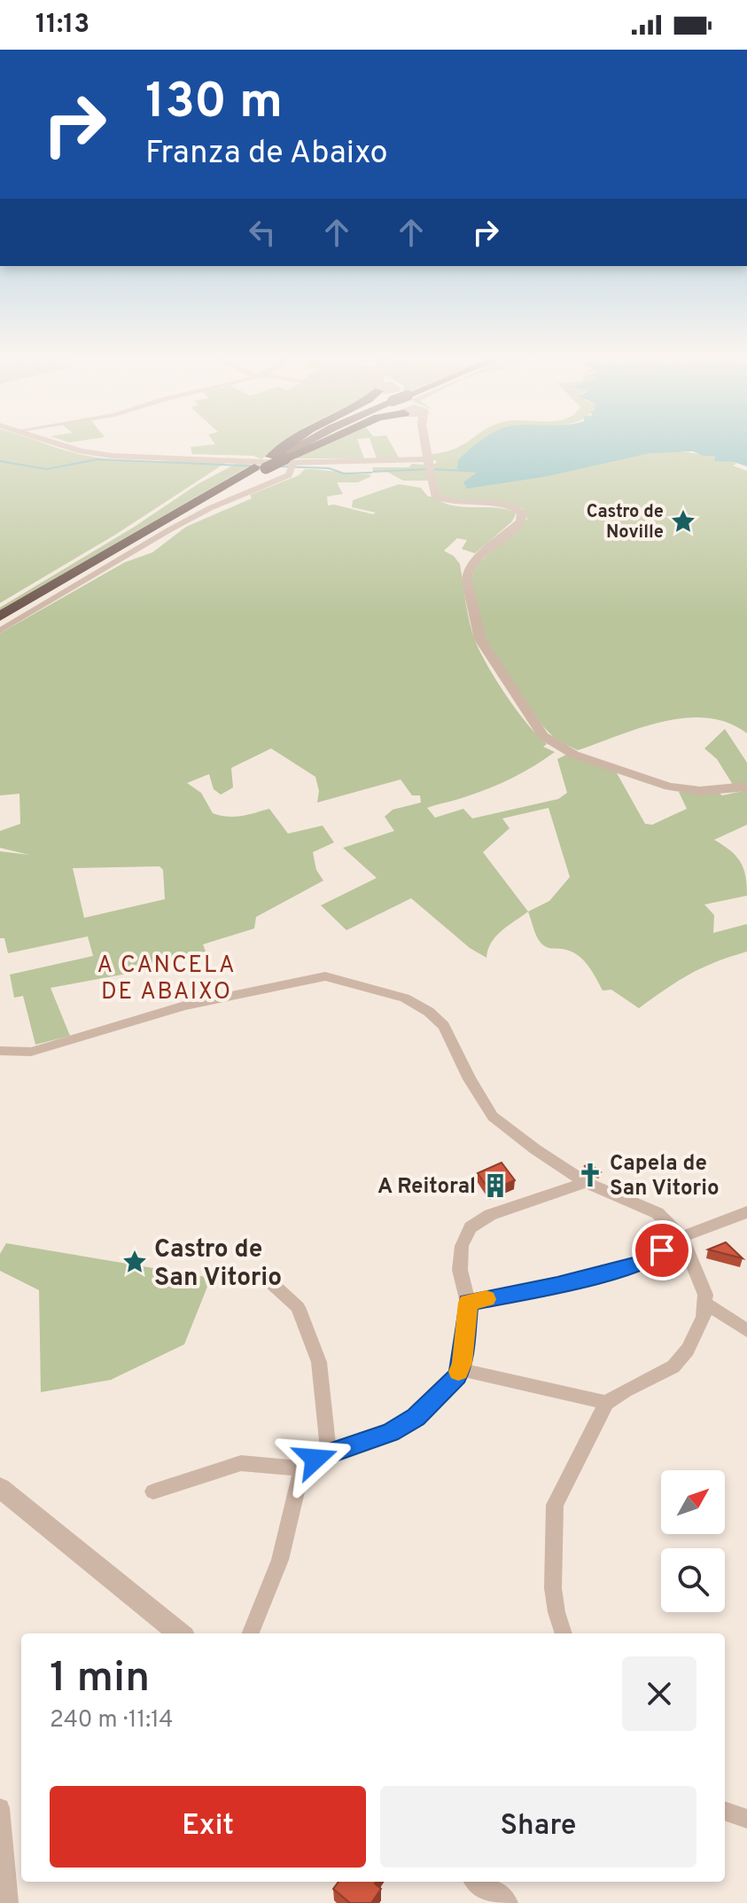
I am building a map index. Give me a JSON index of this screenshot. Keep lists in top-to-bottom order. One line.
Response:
{"districts":["A CANCELA DE ABAIXO"],"places":{"place":["Castro de Noville","Castro de San Vitorio"],"church":["Capela de San Vitorio"],"building":["A Reitoral"]},"north":"top right","page":{"status":"11:13","turn":["130 m","Franza de Abaixo"],"heading":["1 min","240 m · 11:14"],"buttons":["Exit","Share"]}}
